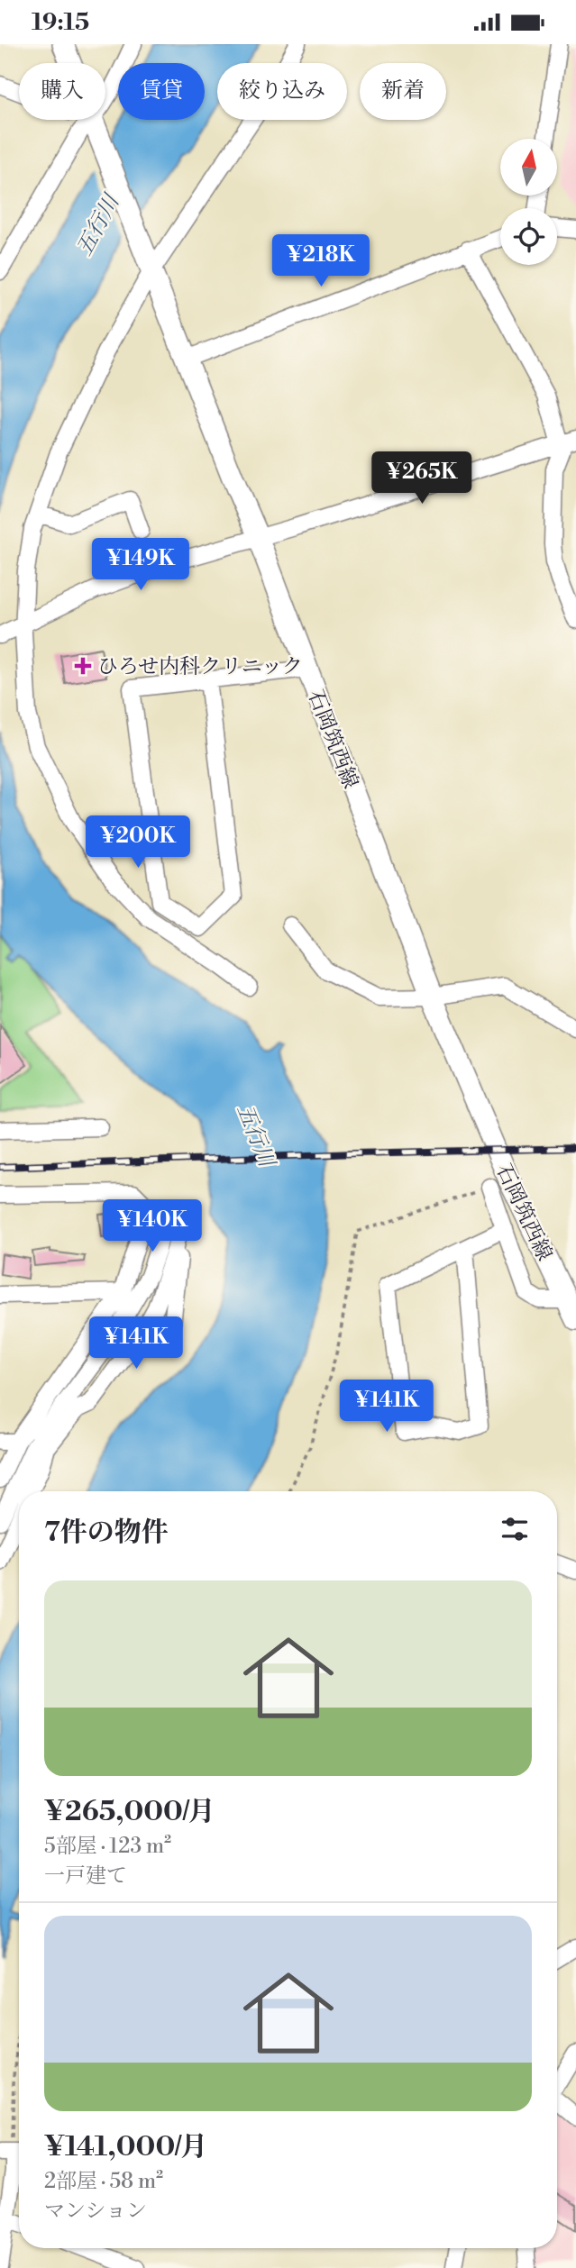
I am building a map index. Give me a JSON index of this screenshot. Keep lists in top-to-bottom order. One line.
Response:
{"streets":{"main road":["石岡筑西線"]},"water":["五行川"],"places":{"health":["ひろせ内科クリニック"]},"north":"top","page":{"status":"19:15","chip":["購入","賃貸","絞り込み","新着"],"price":["¥218K","¥265K","¥149K","¥200K","¥140K","¥141K","¥141K"],"heading":"7件の物件","list":[{"name":"¥265,000/月","note":"5部屋 · 123 m² · 一戸建て"},{"name":"¥141,000/月","note":"2部屋 · 58 m² · マンション"}]}}
